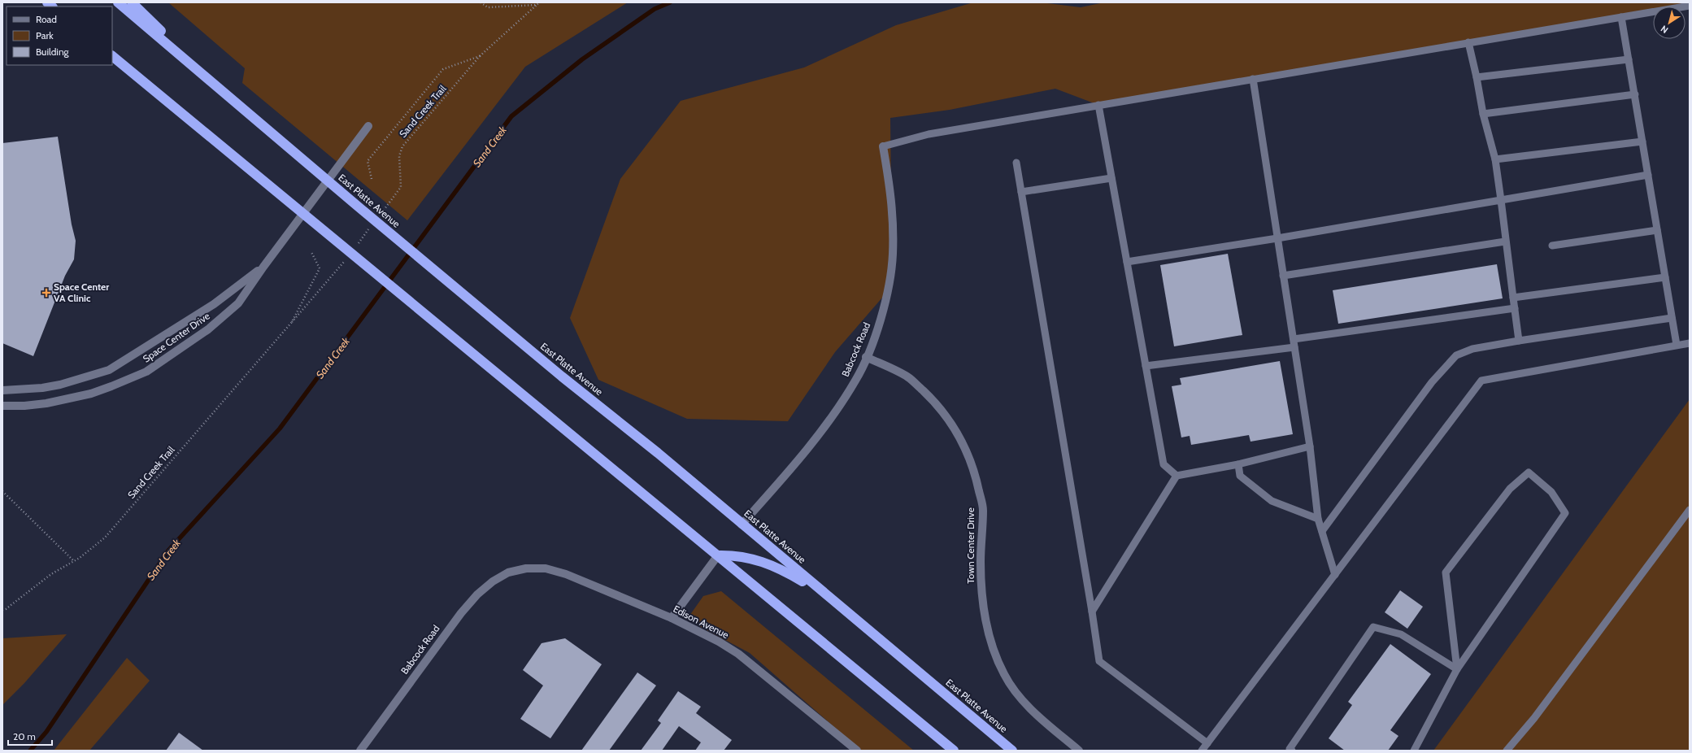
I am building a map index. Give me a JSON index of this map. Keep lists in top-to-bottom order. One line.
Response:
{"streets":{"highway":["East Platte Avenue"],"street":["Space Center Drive","Babcock Road","Town Center Drive","Edison Avenue"],"path":["Sand Creek Trail"]},"crossings":[["East Platte Avenue","Space Center Drive"],["East Platte Avenue","Babcock Road"],["Babcock Road","Town Center Drive"],["Babcock Road","Edison Avenue"]],"water":["Sand Creek"],"places":{"health":["Space Center VA Clinic"]},"legend":["Road","Park","Building"],"scale_bar":"20 m","north":"bottom left"}
